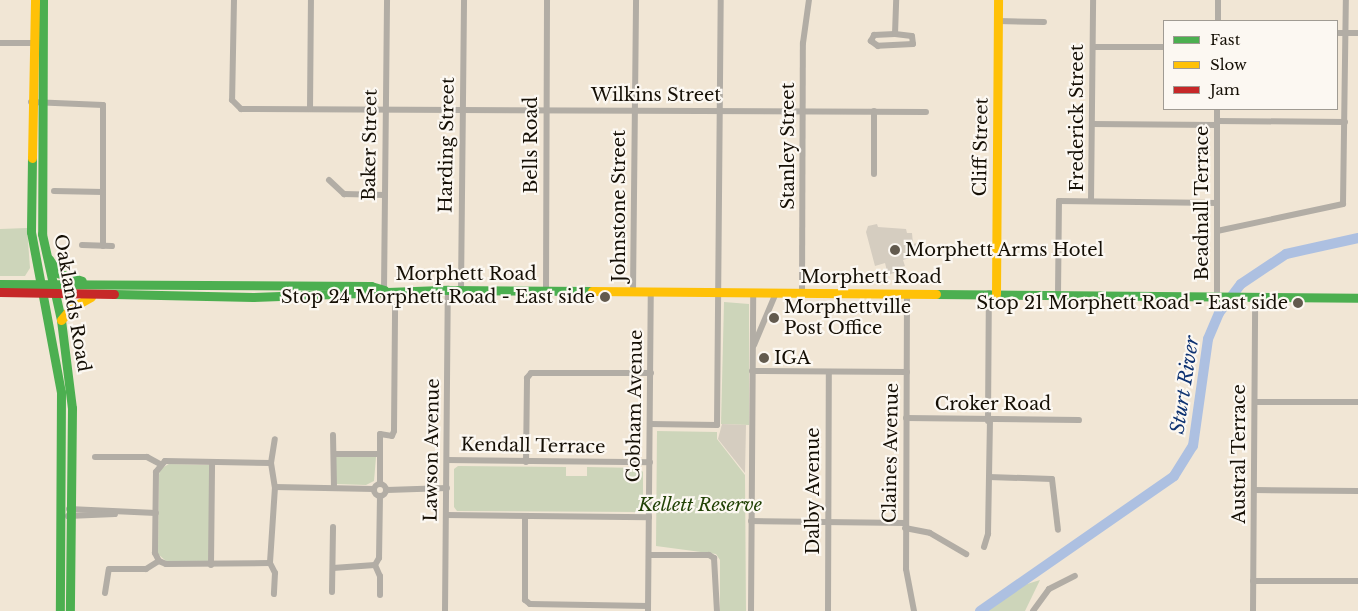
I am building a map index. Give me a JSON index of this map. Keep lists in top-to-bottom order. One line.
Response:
{"streets":{"main road":["Cliff Street","Morphett Road","Oaklands Road"],"street":["Wilkins Street","Frederick Street","Baker Street","Harding Street","Bells Road","Stanley Street","Beadnall Terrace","Johnstone Street","Croker Road","Cobham Avenue","Kendall Terrace","Lawson Avenue","Claines Avenue","Austral Terrace","Dalby Avenue"]},"crossings":[["Wilkins Street","Baker Street"],["Wilkins Street","Harding Street"],["Wilkins Street","Bells Road"],["Wilkins Street","Stanley Street"],["Wilkins Street","Johnstone Street"],["Frederick Street","Morphett Road"],["Baker Street","Morphett Road"],["Harding Street","Morphett Road"],["Bells Road","Morphett Road"],["Stanley Street","Morphett Road"],["Cliff Street","Morphett Road"],["Beadnall Terrace","Morphett Road"],["Johnstone Street","Morphett Road"],["Morphett Road","Oaklands Road"],["Morphett Road","Cobham Avenue"],["Morphett Road","Lawson Avenue"],["Morphett Road","Claines Avenue"],["Morphett Road","Austral Terrace"],["Croker Road","Claines Avenue"],["Cobham Avenue","Kendall Terrace"],["Kendall Terrace","Lawson Avenue"]],"water":["Sturt River"],"parks":["Kellett Reserve"],"places":["Morphett Arms Hotel","Stop 24 Morphett Road - East side","Stop 21 Morphett Road - East side","Morphettville Post Office","IGA"],"legend":["Fast","Slow","Jam"]}
